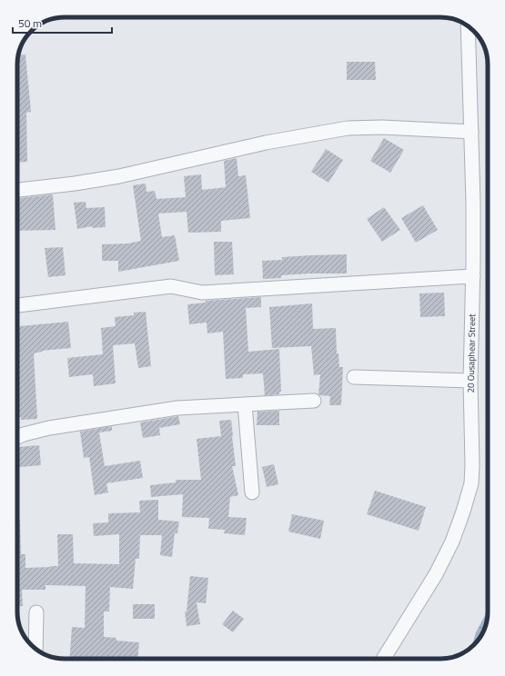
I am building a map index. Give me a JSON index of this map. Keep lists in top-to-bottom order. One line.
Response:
{"streets":{"street":["20 Ousaphear Street"]},"scale_bar":"50 m"}
